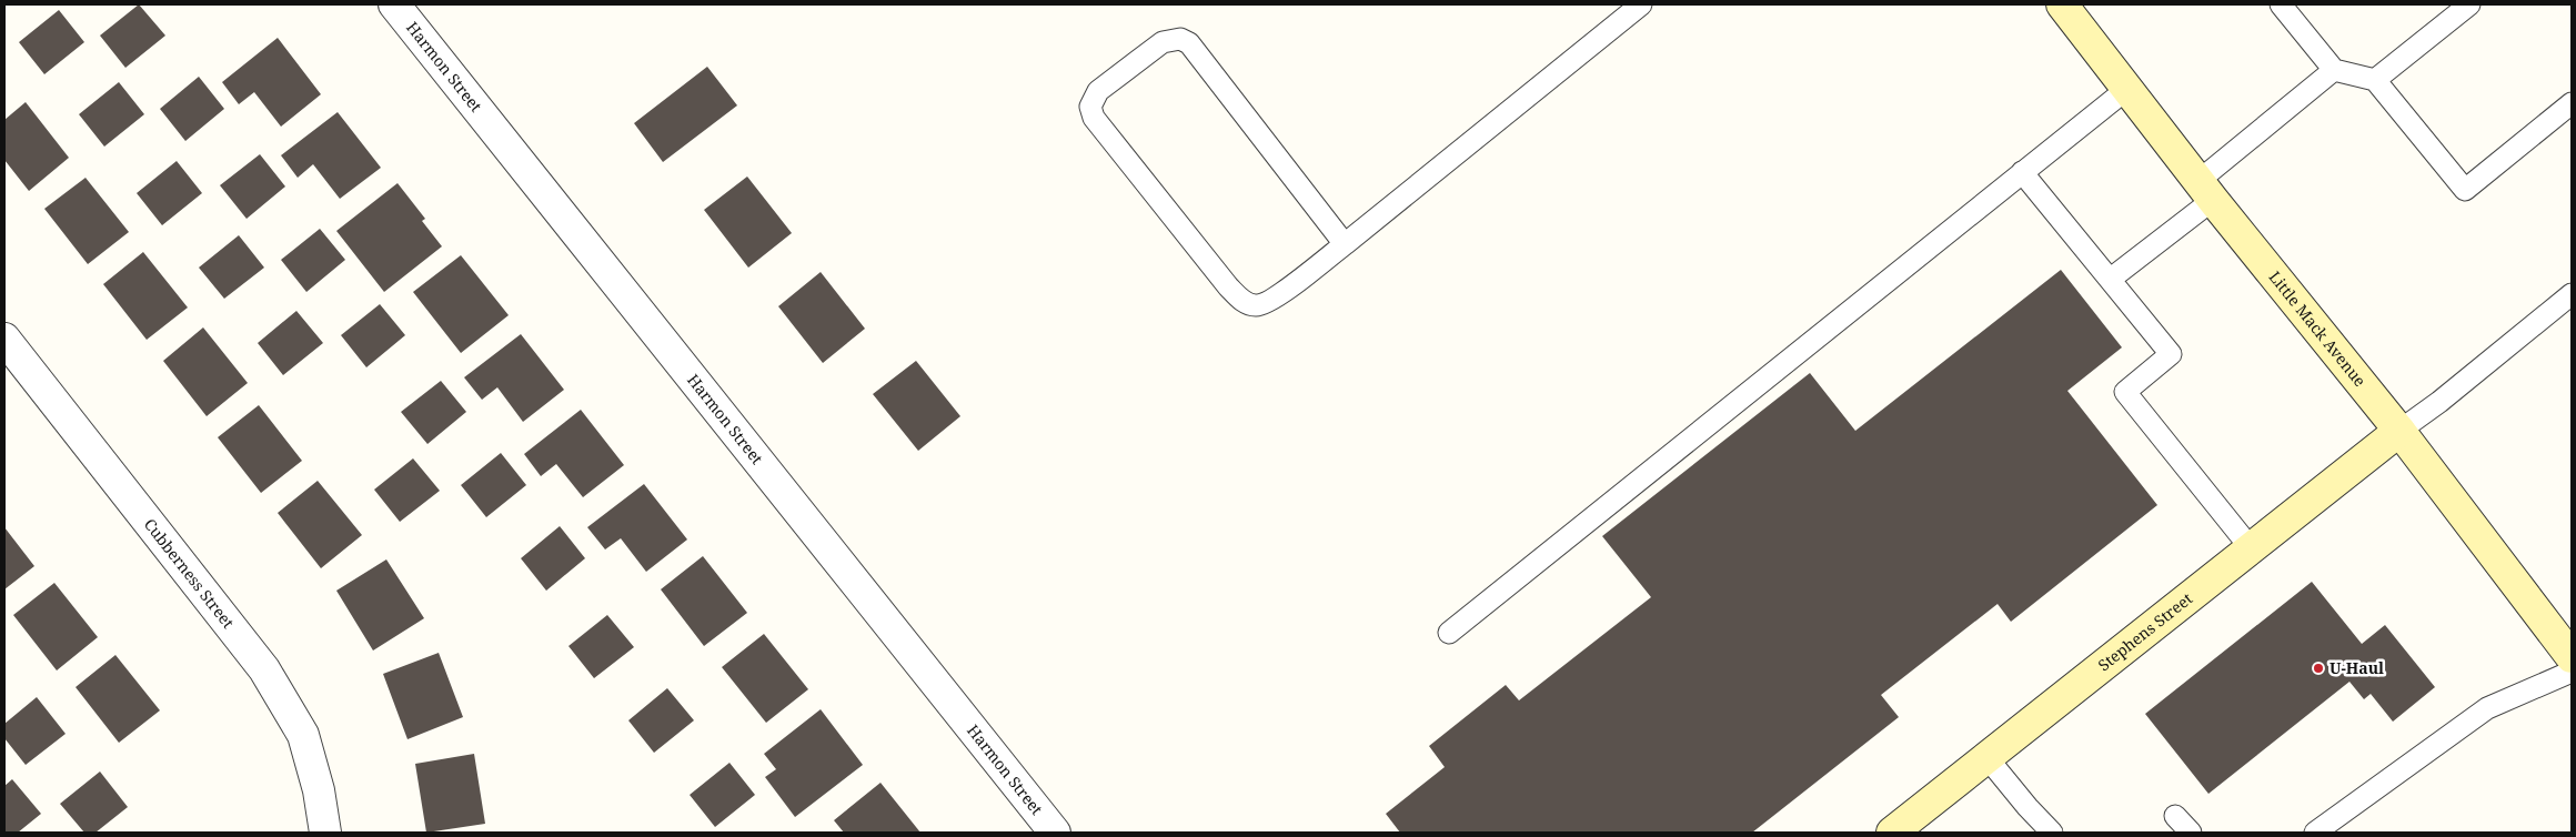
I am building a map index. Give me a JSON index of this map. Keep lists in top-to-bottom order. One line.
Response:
{"streets":{"main road":["Little Mack Avenue","Stephens Street"],"street":["Harmon Street","Cubberness Street"]},"crossings":[["Little Mack Avenue","Stephens Street"]],"places":["U-Haul"]}
